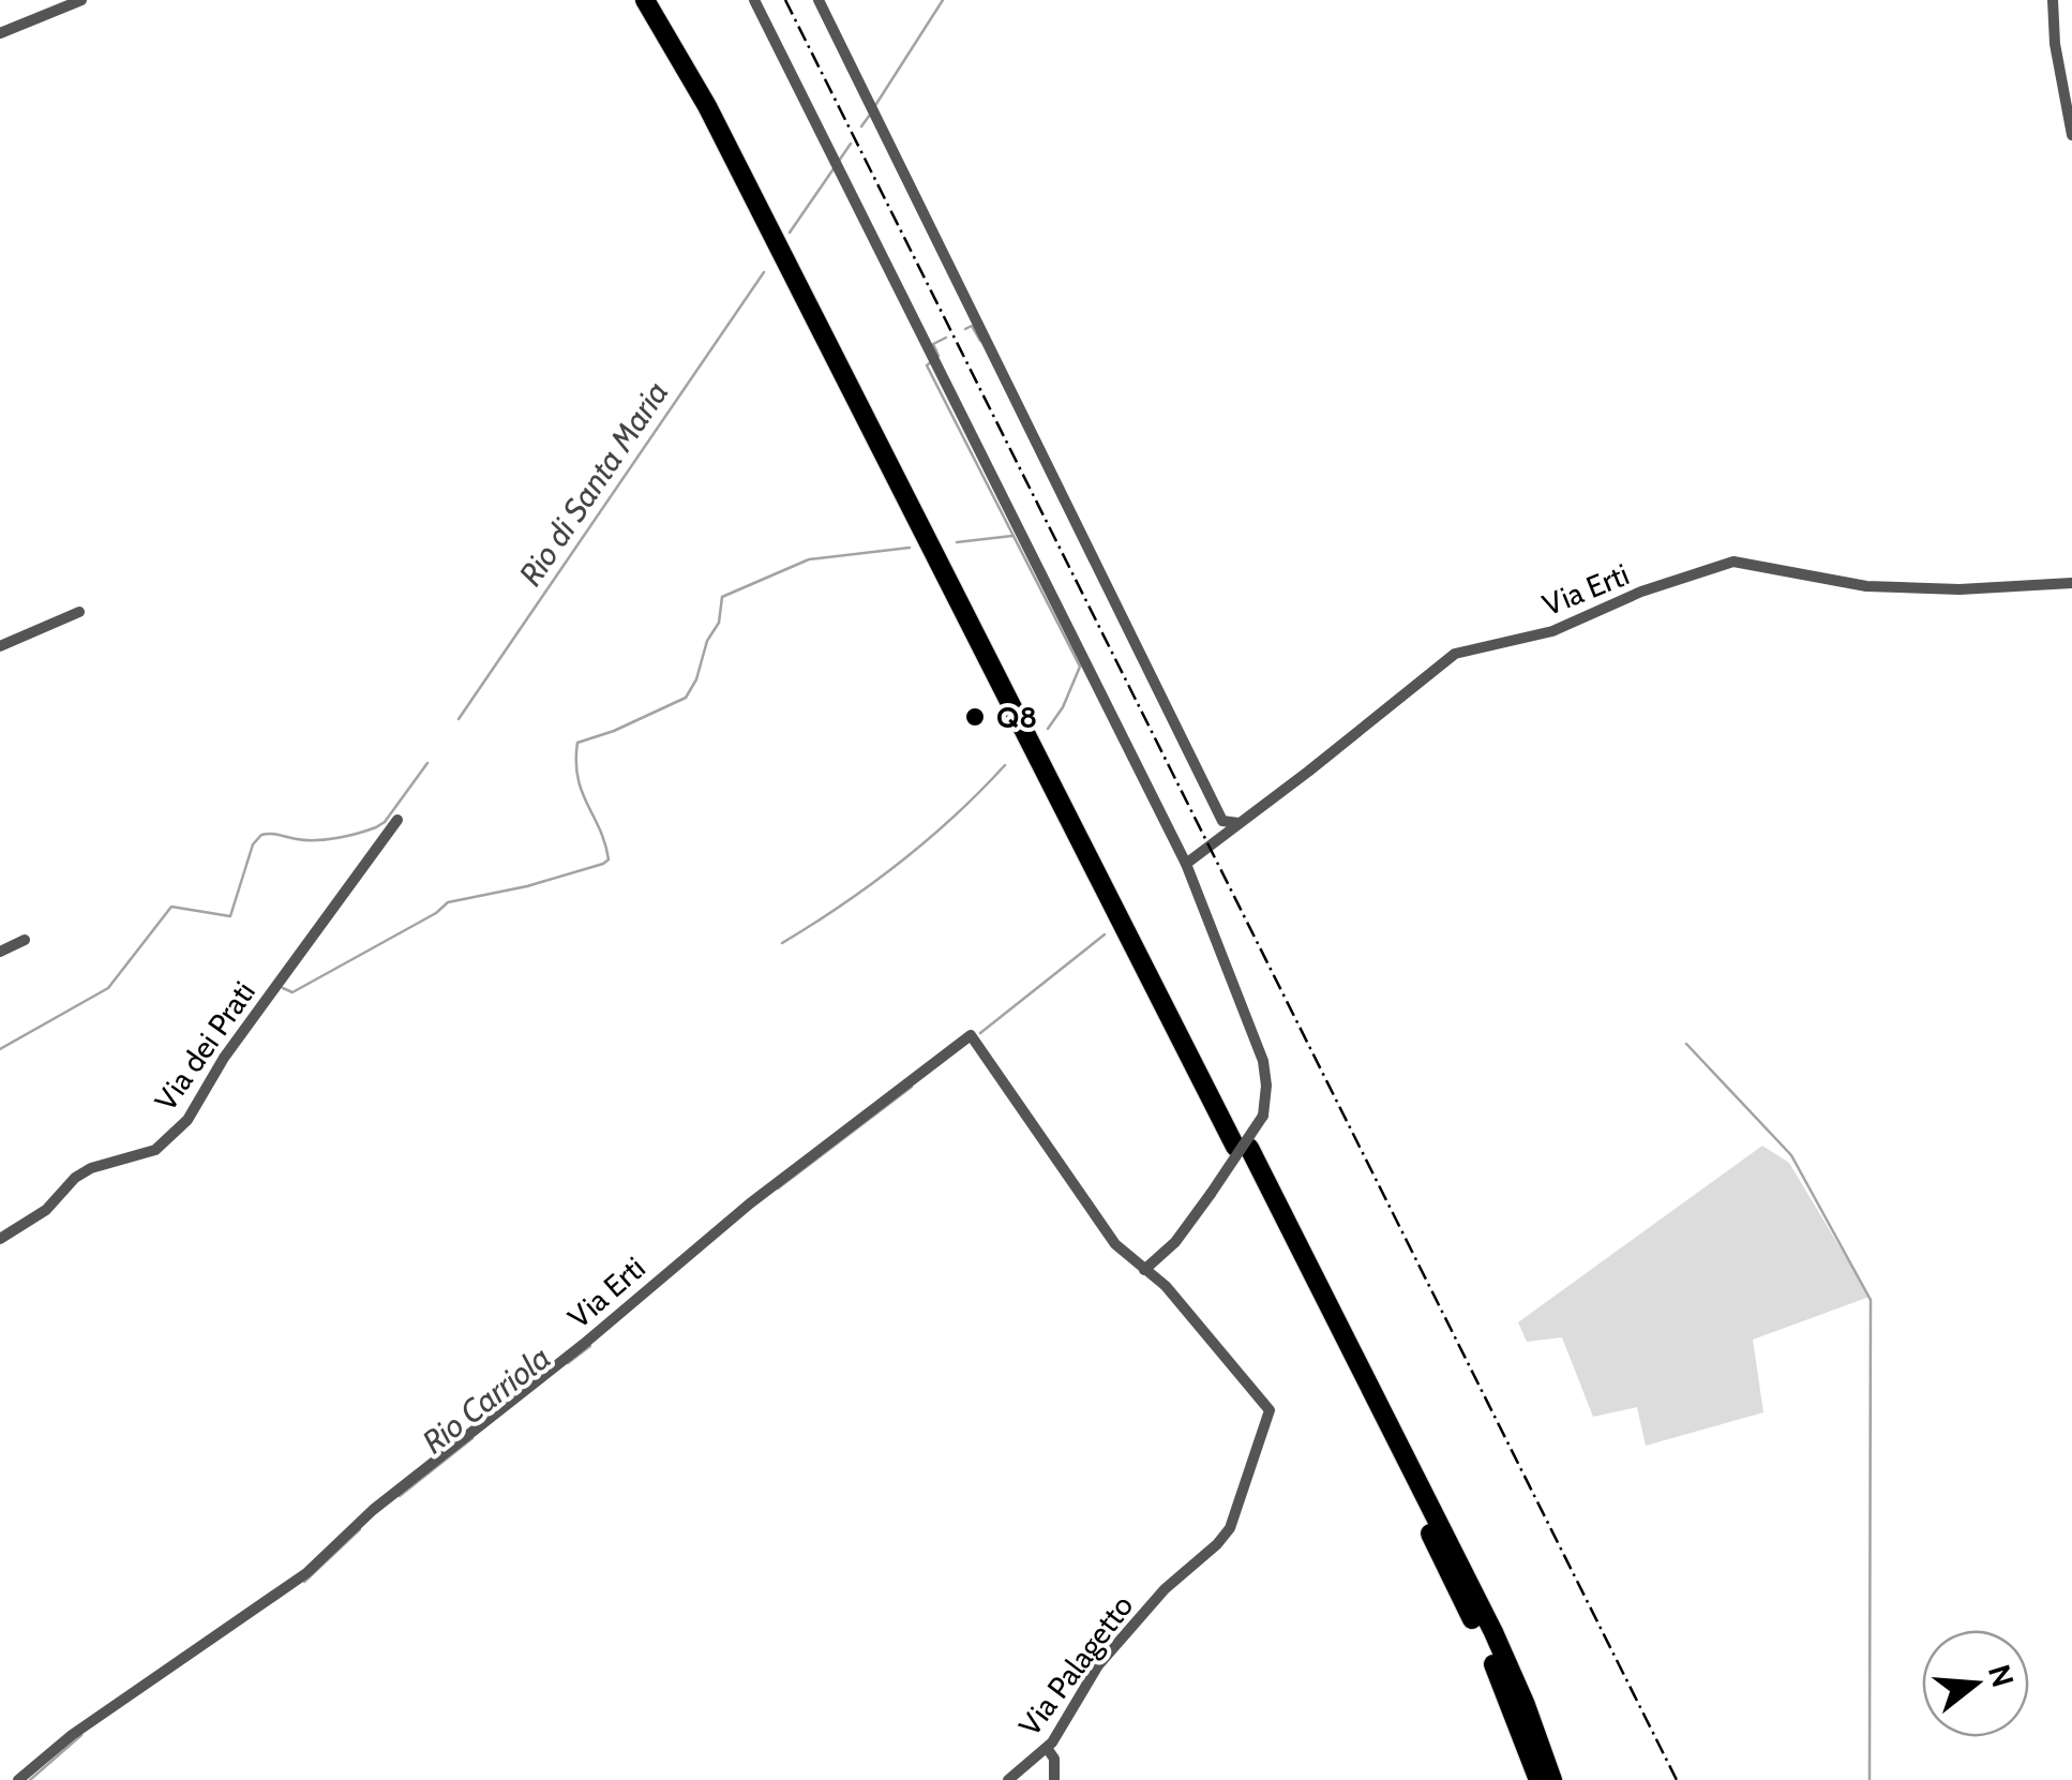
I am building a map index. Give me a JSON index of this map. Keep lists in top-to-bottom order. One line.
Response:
{"streets":{"street":["Via Erti","Via dei Prati","Via Palagetto"]},"crossings":[["Via Erti","Via Palagetto"]],"water":["Rio di Santa Maria","Rio Carriola"],"places":["Q8"],"north":"right"}
